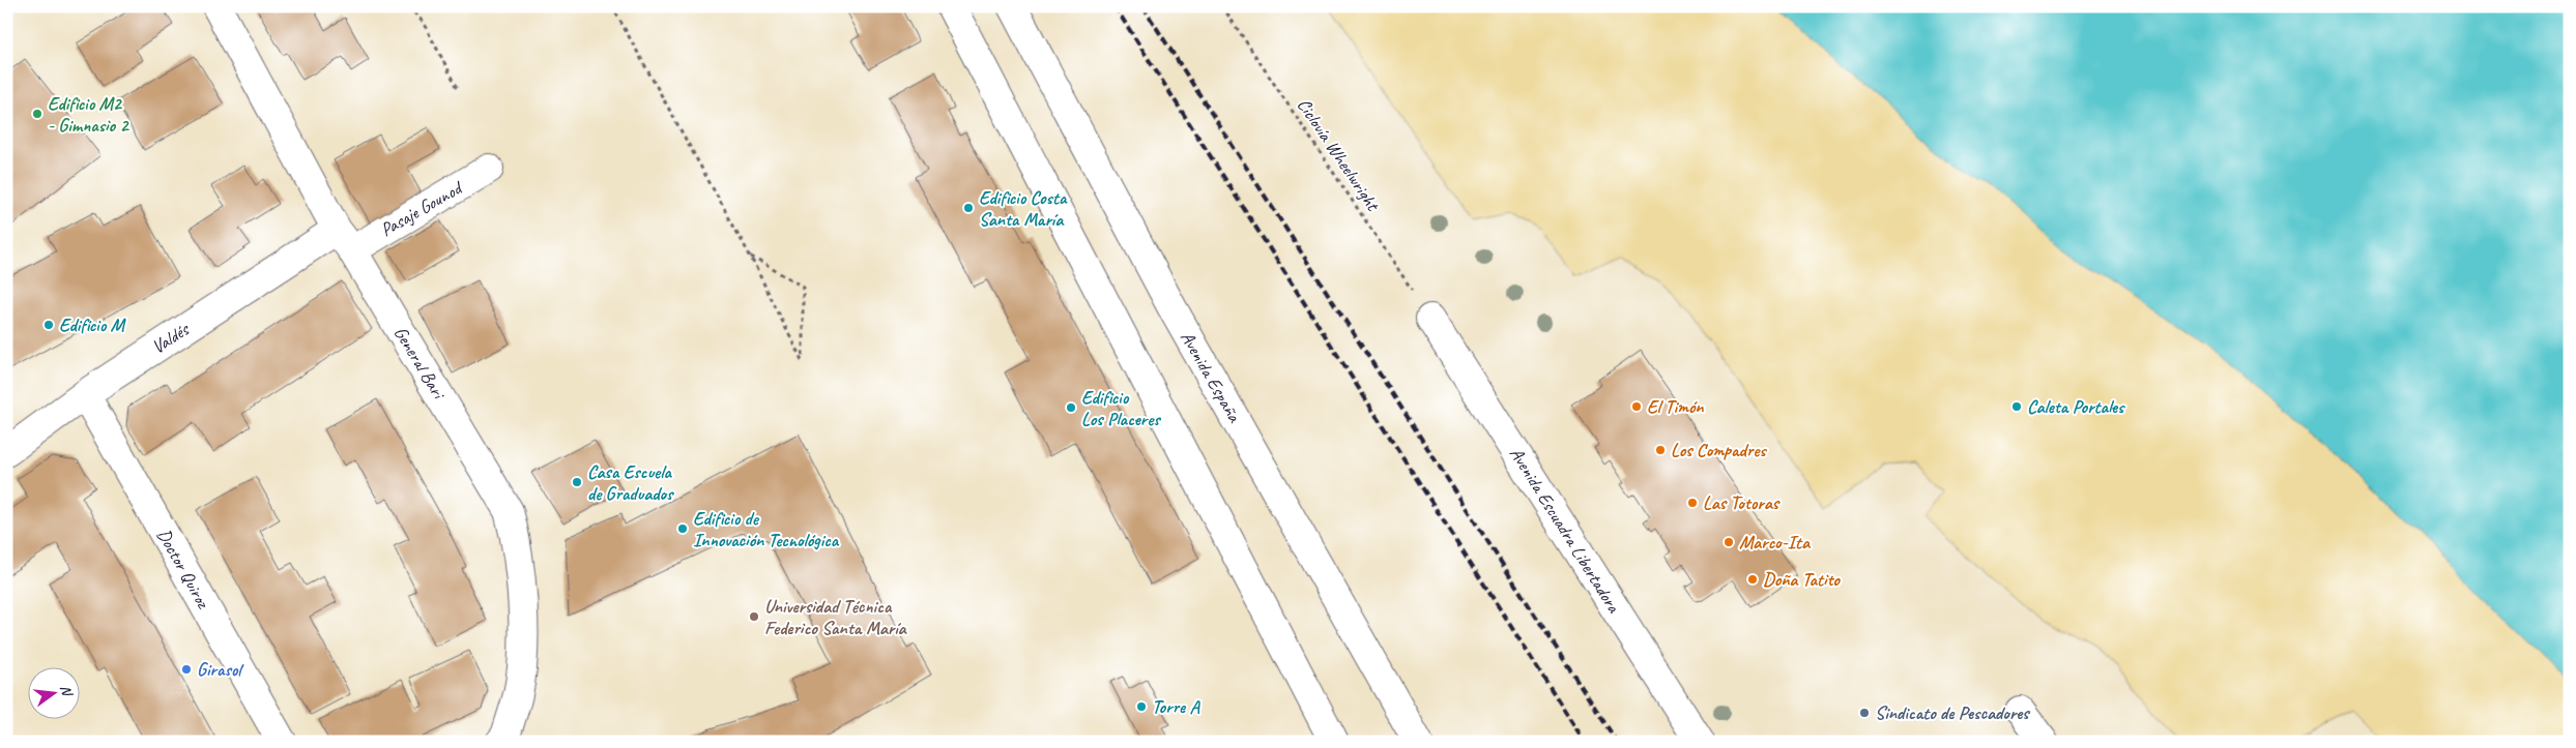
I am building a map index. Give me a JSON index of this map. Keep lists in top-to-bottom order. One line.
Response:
{"streets":{"street":["Pasaje Gounod","Valdés","General Bari","Avenida España","Avenida Escuadra Libertadora","Doctor Quiroz"],"path":["Ciclovía Wheelwright"]},"crossings":[["Ciclovía Wheelwright","Avenida Escuadra Libertadora"],["Pasaje Gounod","Valdés"],["Pasaje Gounod","General Bari"],["Valdés","General Bari"],["Valdés","Doctor Quiroz"]],"places":["Edificio M2 - Gimnasio 2","Edificio Costa Santa María","Edificio M","El Timón","Caleta Portales","Edificio Los Placeres","Los Compadres","Casa Escuela de Graduados","Las Totoras","Edificio de Innovación Tecnológica","Marco-Ita","Doña Tatito","Universidad Técnica Federico Santa María","Girasol","Torre A","Sindicato de Pescadores"],"north":"right"}
